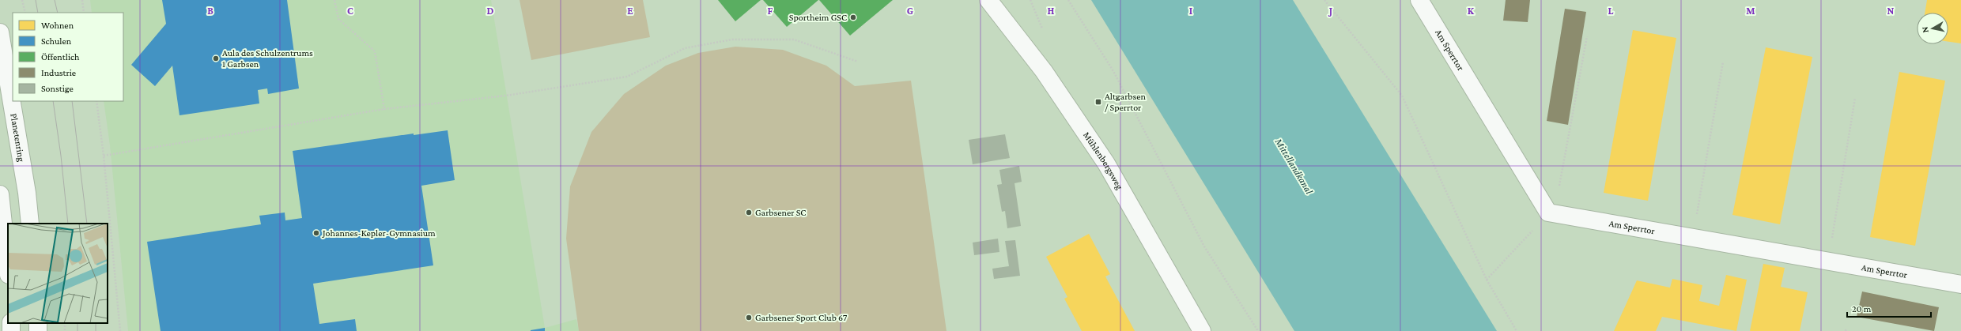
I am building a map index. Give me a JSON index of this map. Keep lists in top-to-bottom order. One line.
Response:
{"streets":{"street":["Am Sperrtor","Planetenring","Mühlenbergsweg"]},"water":["Mittellandkanal"],"places":{"other":["Sportheim GSC","Aula des Schulzentrums 1 Garbsen","Garbsener SC","Johannes-Kepler-Gymnasium","Garbsener Sport Club 67"],"transit":["Altgarbsen / Sperrtor"]},"legend":["Wohnen","Schulen","Öffentlich","Industrie","Sonstige"],"scale_bar":"20 m","north":"left","grid":{"columns":["B","C","D","E","F","G","H","I","J","K","L","M","N"]}}
